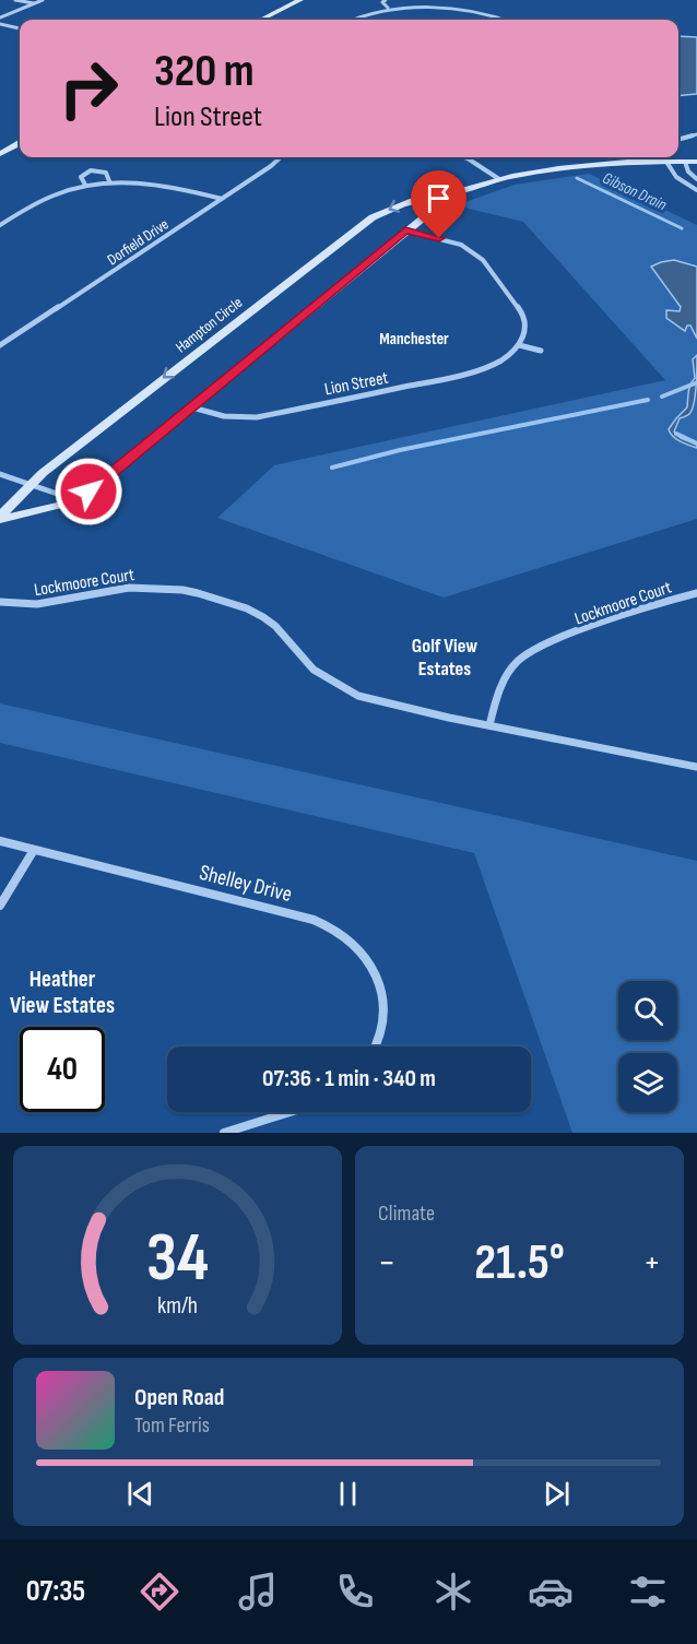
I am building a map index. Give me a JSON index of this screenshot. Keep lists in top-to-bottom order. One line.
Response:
{"streets":{"street":["Dorfield Drive","Hampton Circle","Lion Street","Lockmoore Court","Shelley Drive"]},"crossings":[["Hampton Circle","Lion Street"]],"districts":["Manchester","Golf View Estates","Heather View Estates"],"water":["Gibson Drain"],"page":{"turn":["320 m","Lion Street"],"limit":"40","trip":"07:36 · 1 min · 340 m","tile":"Climate","heat":["−","21.5°","+"],"song":["Open Road","Tom Ferris"],"tabs":"07:35","gauge":["34","km/h"]}}
